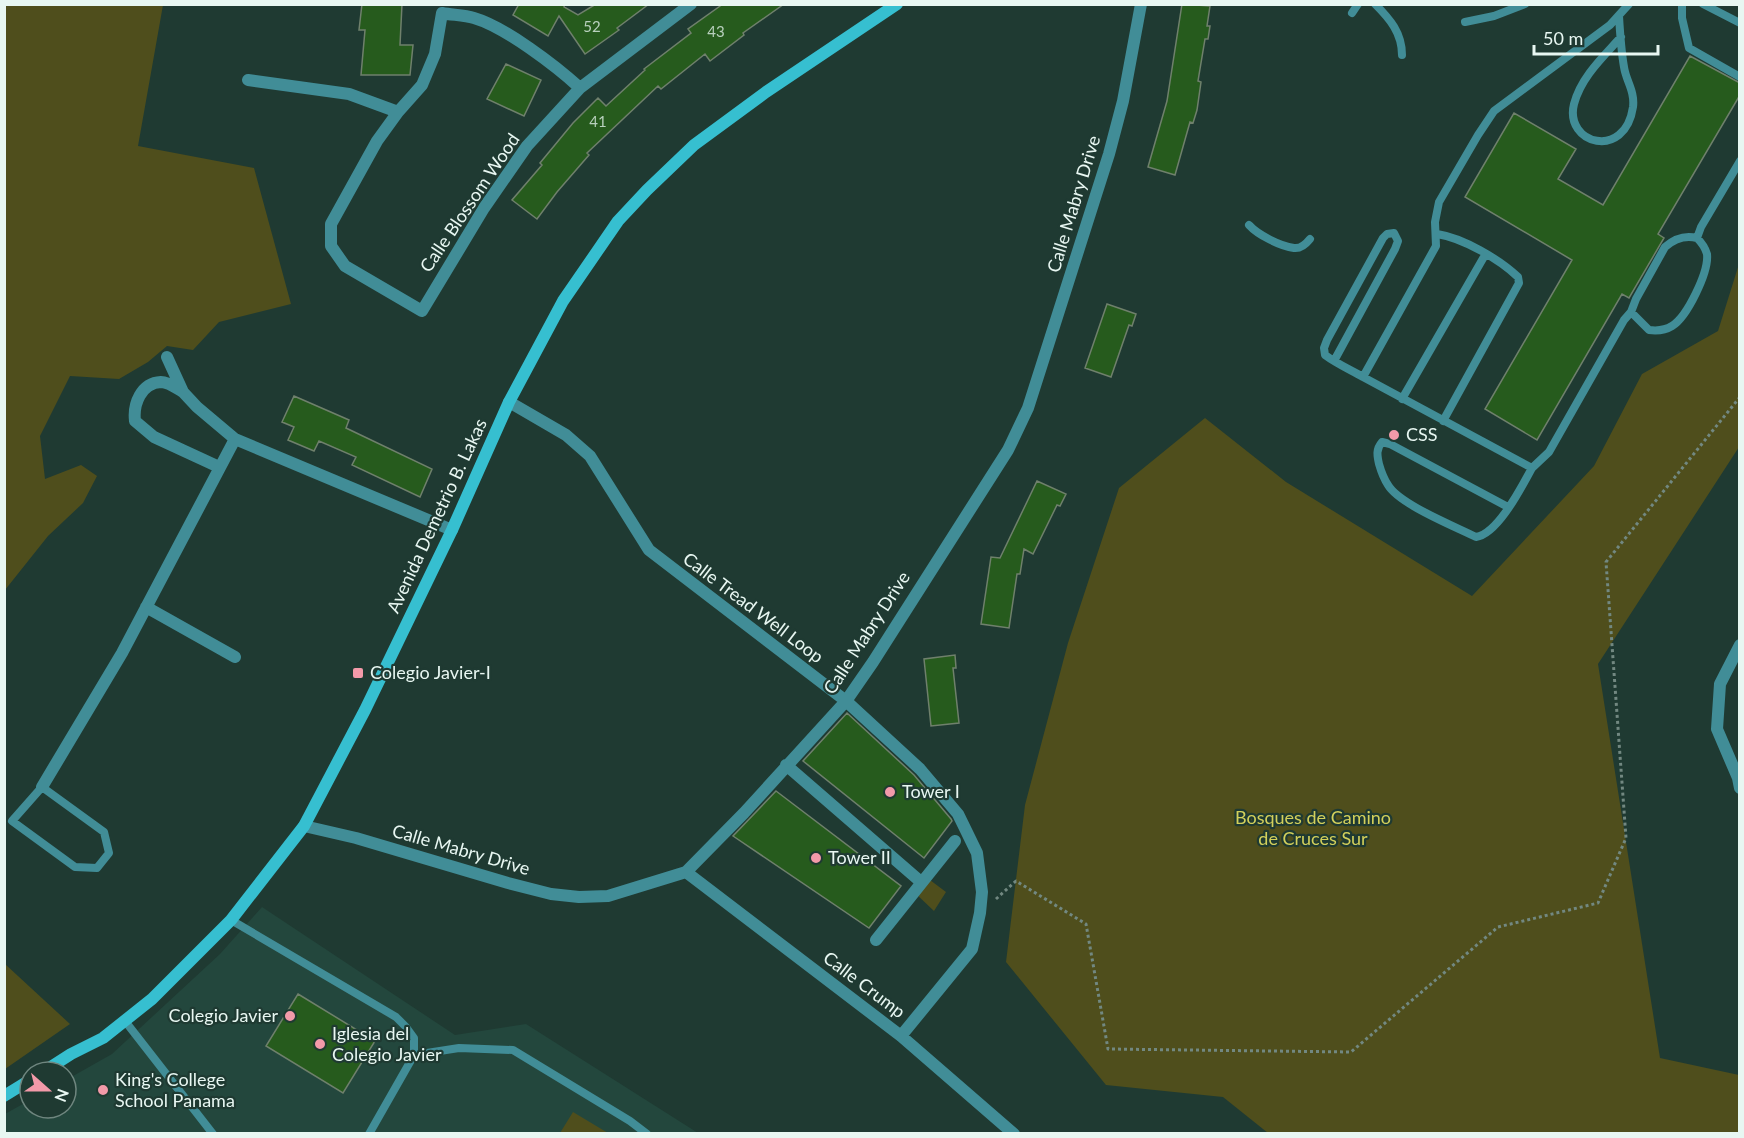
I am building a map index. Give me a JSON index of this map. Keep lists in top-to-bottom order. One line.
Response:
{"streets":{"street":["Calle Blossom Wood","Calle Mabry Drive","Avenida Demetrio B. Lakas","Calle Tread Well Loop","Calle Crump"]},"crossings":[["Calle Mabry Drive","Avenida Demetrio B. Lakas"],["Calle Mabry Drive","Calle Tread Well Loop"],["Calle Mabry Drive","Calle Crump"],["Avenida Demetrio B. Lakas","Calle Tread Well Loop"],["Calle Tread Well Loop","Calle Crump"]],"parks":["Bosques de Camino de Cruces Sur"],"places":{"other":["CSS","Tower I","Tower II","Colegio Javier","Iglesia del Colegio Javier","King's College School Panama"],"transit":["Colegio Javier-I"]},"house_numbers":["52","43","41"],"scale_bar":"50 m","north":"right"}
